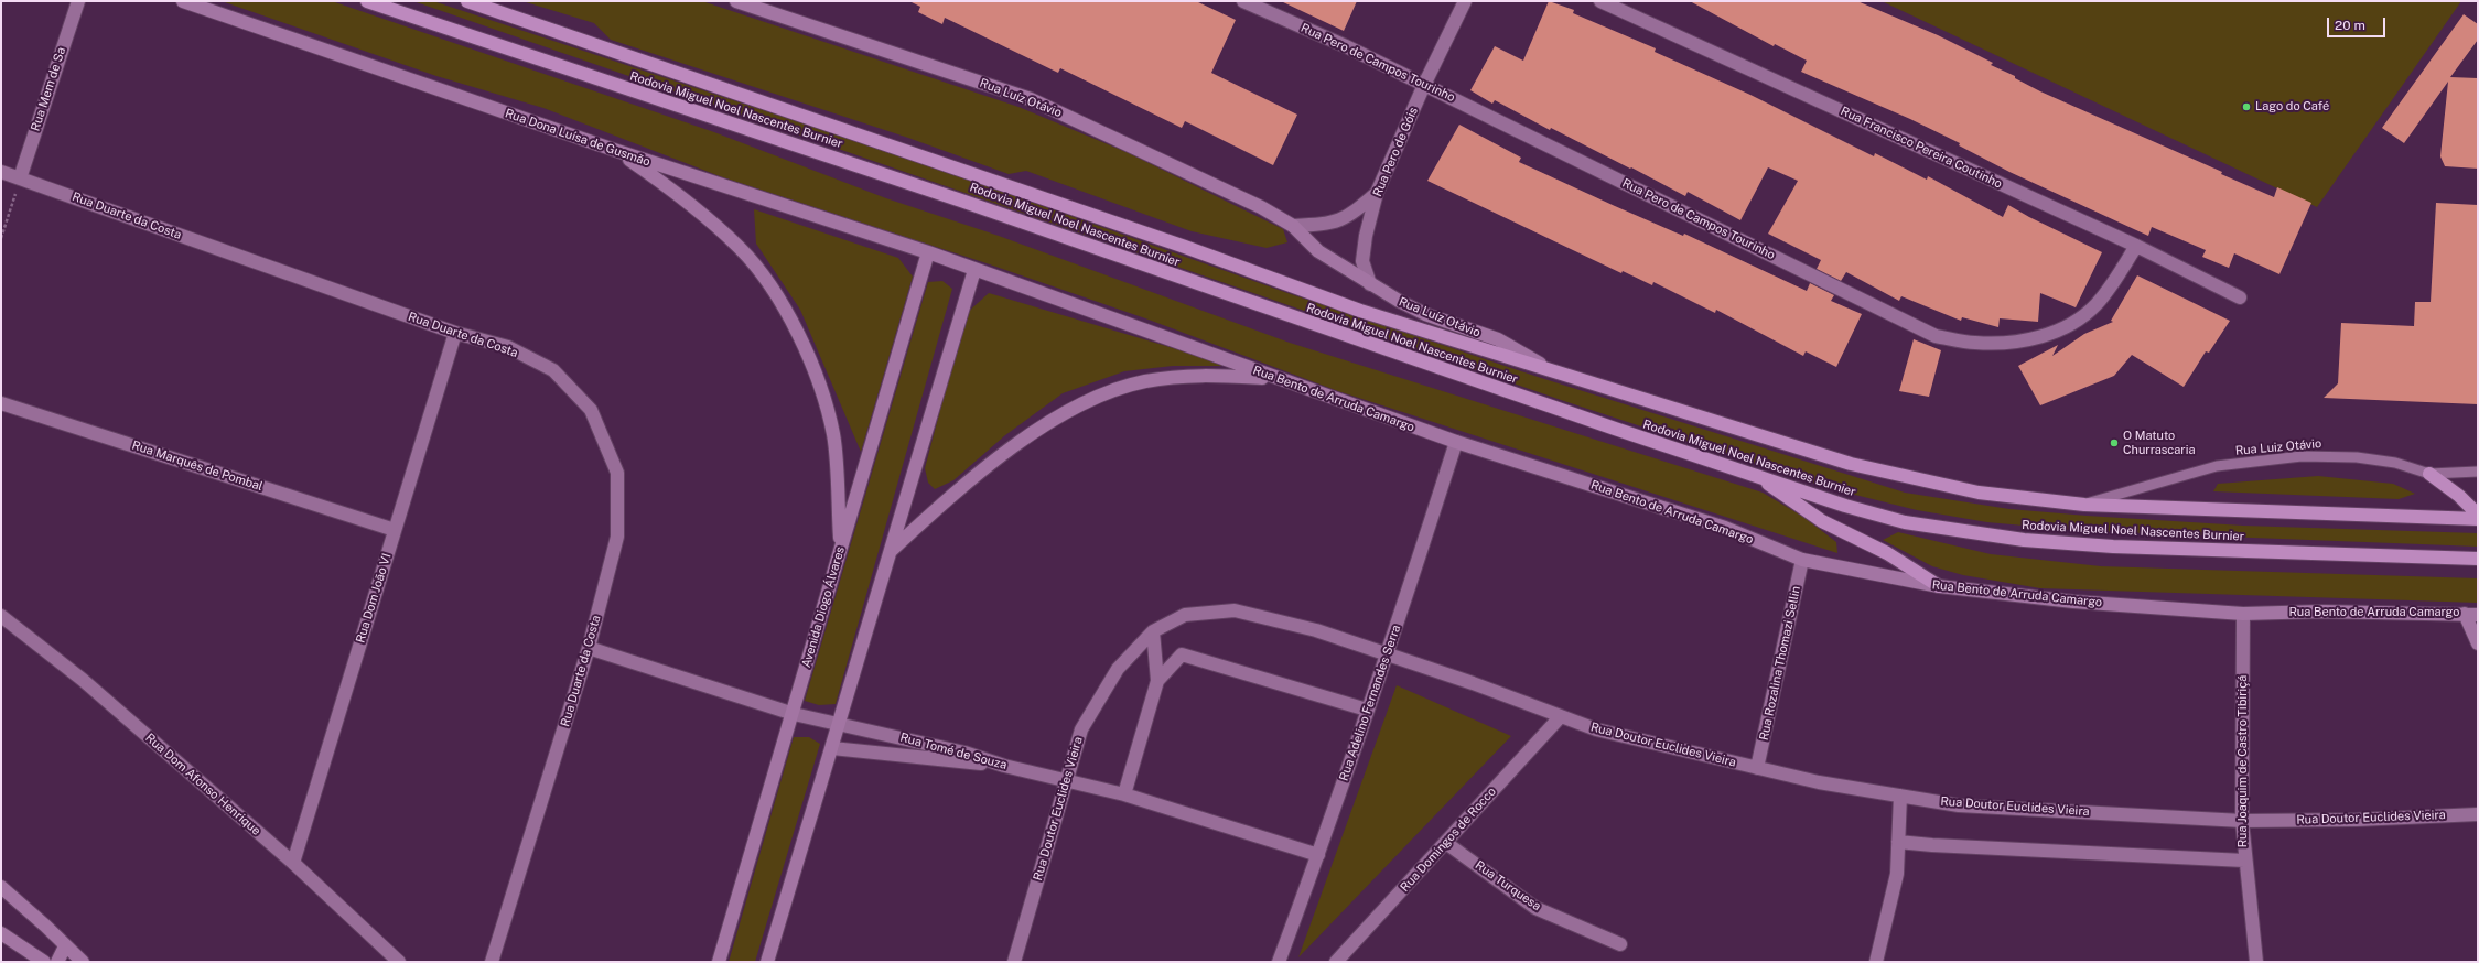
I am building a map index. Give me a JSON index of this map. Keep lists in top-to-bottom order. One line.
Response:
{"streets":{"highway":["Rodovia Miguel Noel Nascentes Burnier"],"street":["Rua Pero de Campos Tourinho","Rua Mem de Sa","Rua Luíz Otávio","Rua Dona Luísa de Gusmão","Rua Francisco Pereira Coutinho","Rua Pero de Góis","Rua Duarte da Costa","Rua Bento de Arruda Camargo","Rua Marquês de Pombal","Rua Dom João VI","Avenida Diogo Álvares","Rua Rozalina Thomazi Sellin","Rua Adelino Fernandes Serra","Rua Doutor Euclides Vieira","Rua Tomé de Souza","Rua Joaquim de Castro Tibiriçá","Rua Dom Afonso Henrique","Rua Domingos de Rocco","Rua Turquesa"],"lane":["Rua Luiz Otávio"]},"crossings":[["Rua Pero de Campos Tourinho","Rua Francisco Pereira Coutinho"],["Rua Pero de Campos Tourinho","Rua Pero de Góis"],["Rua Mem de Sa","Rua Duarte da Costa"],["Rua Luíz Otávio","Rodovia Miguel Noel Nascentes Burnier"],["Rua Luíz Otávio","Rua Pero de Góis"],["Rodovia Miguel Noel Nascentes Burnier","Rua Luiz Otávio"],["Rua Dona Luísa de Gusmão","Rua Bento de Arruda Camargo"],["Rua Dona Luísa de Gusmão","Avenida Diogo Álvares"],["Rua Duarte da Costa","Rua Dom João VI"],["Rua Duarte da Costa","Rua Tomé de Souza"],["Rua Bento de Arruda Camargo","Rua Rozalina Thomazi Sellin"],["Rua Bento de Arruda Camargo","Rua Adelino Fernandes Serra"],["Rua Bento de Arruda Camargo","Rua Joaquim de Castro Tibiriçá"],["Rua Marquês de Pombal","Rua Dom João VI"],["Rua Dom João VI","Rua Dom Afonso Henrique"],["Avenida Diogo Álvares","Rua Tomé de Souza"],["Rua Rozalina Thomazi Sellin","Rua Doutor Euclides Vieira"],["Rua Adelino Fernandes Serra","Rua Doutor Euclides Vieira"],["Rua Adelino Fernandes Serra","Rua Tomé de Souza"],["Rua Doutor Euclides Vieira","Rua Tomé de Souza"],["Rua Doutor Euclides Vieira","Rua Joaquim de Castro Tibiriçá"],["Rua Doutor Euclides Vieira","Rua Domingos de Rocco"],["Rua Domingos de Rocco","Rua Turquesa"]],"places":["Lago do Café","O Matuto Churrascaria"],"scale_bar":"20 m"}
